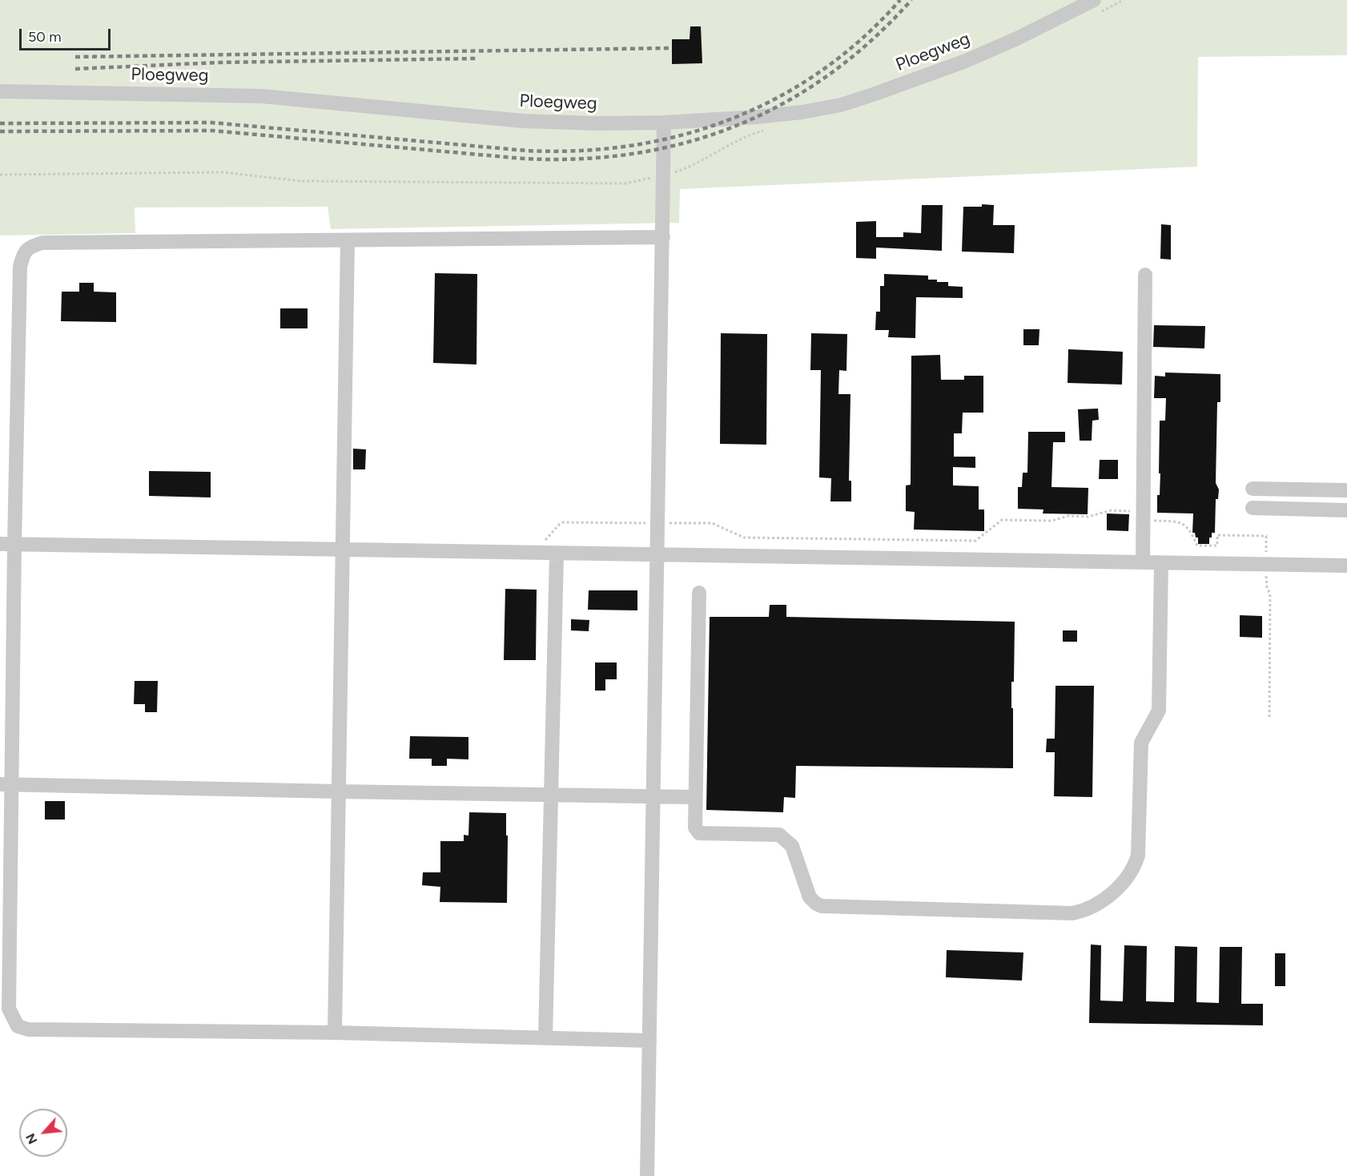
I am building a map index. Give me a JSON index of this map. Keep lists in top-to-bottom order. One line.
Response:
{"streets":{"street":["Ploegweg"]},"scale_bar":"50 m","north":"bottom left"}
